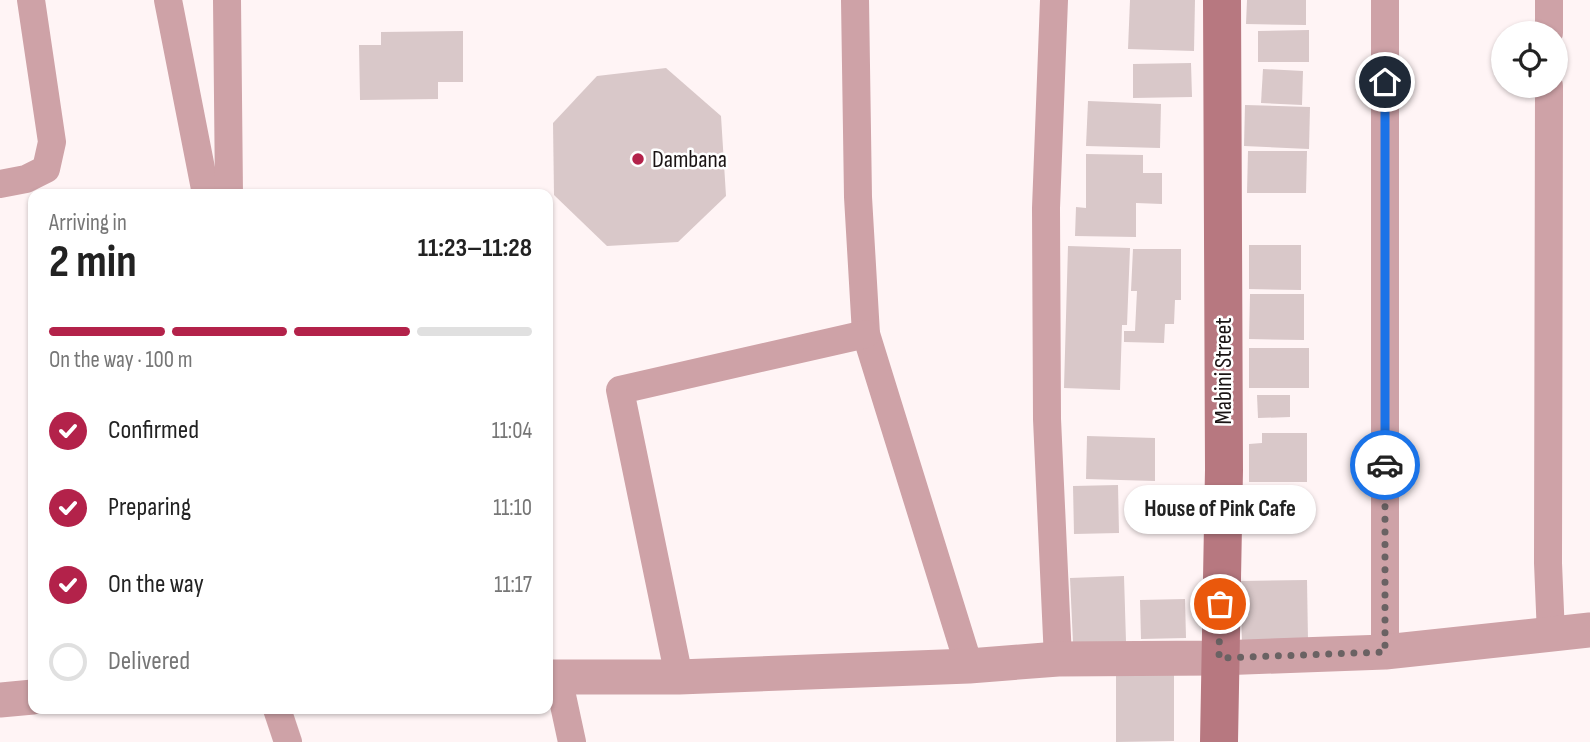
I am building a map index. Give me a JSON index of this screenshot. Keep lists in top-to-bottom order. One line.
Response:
{"streets":{"main road":["Mabini Street"]},"places":["Dambana","House of Pink Cafe"],"page":{"heading":["2 min","Arriving in","11:23–11:28"],"bar":"On the way · 100 m","list":[["Confirmed","11:04"],["Preparing","11:10"],["On the way","11:17"],"Delivered"],"bubble":"House of Pink Cafe"}}
